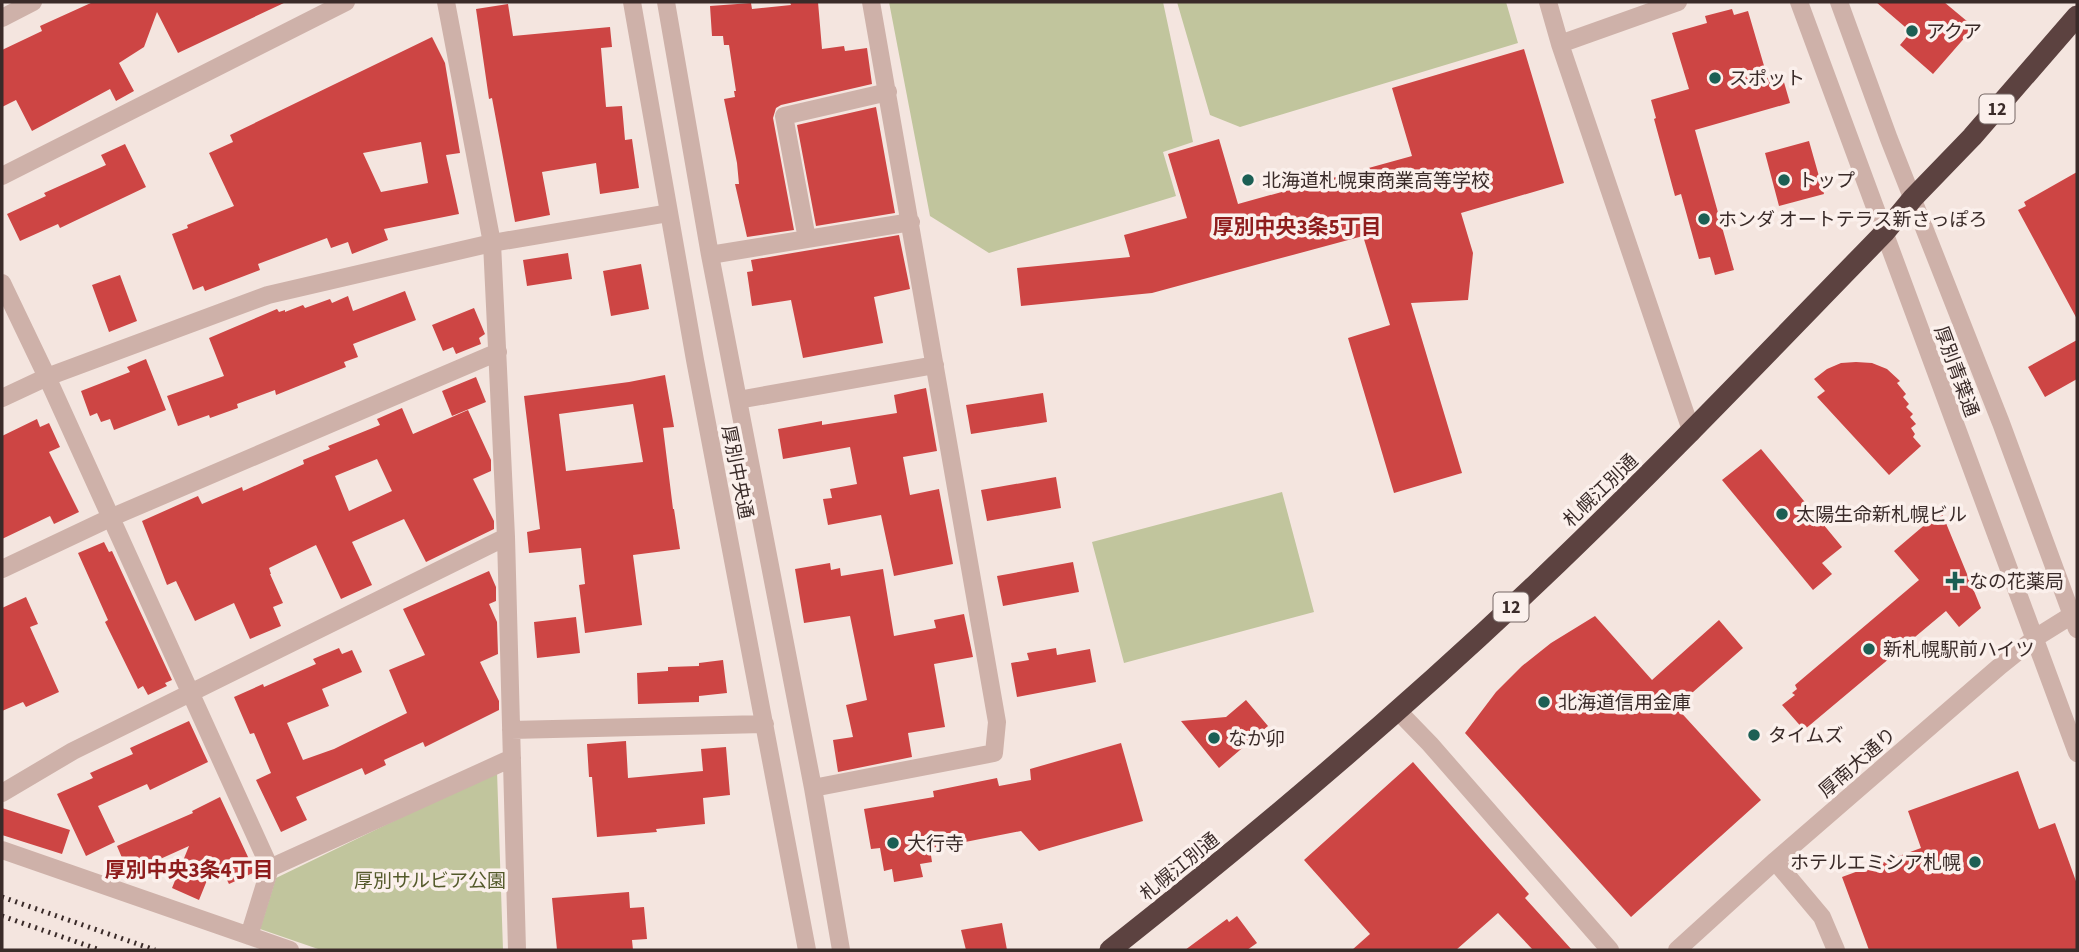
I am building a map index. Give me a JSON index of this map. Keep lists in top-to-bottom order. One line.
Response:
{"streets":{"highway":["12","札幌江別通"],"street":["厚別青葉通","厚別中央通","厚南大通り"]},"crossings":[["厚別青葉通","札幌江別通"],["厚別青葉通","厚南大通り"]],"districts":["厚別中央3条5丁目","厚別中央3条4丁目"],"parks":["厚別サルビア公園"],"places":{"other":["アクア","スポット","北海道札幌東商業高等学校","トップ","ホンダ オートテラス新さっぽろ","太陽生命新札幌ビル","新札幌駅前ハイツ","北海道信用金庫","タイムズ","なか卯","大行寺","ホテルエミシア札幌"],"health":["なの花薬局"]}}
